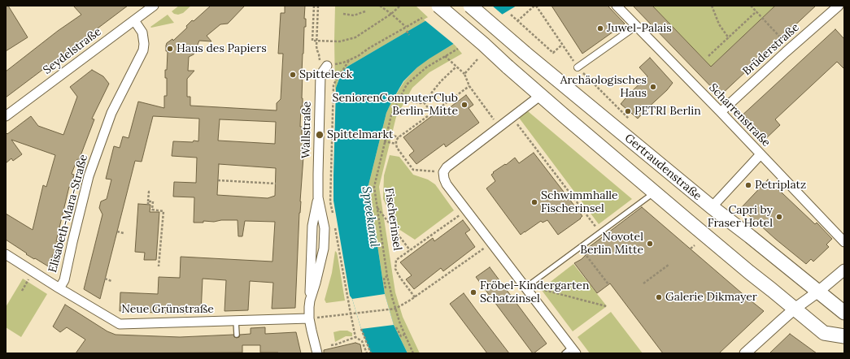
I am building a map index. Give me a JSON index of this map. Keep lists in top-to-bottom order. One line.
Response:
{"streets":{"main road":["Gertraudenstraße"],"street":["Brüderstraße","Seydelstraße","Scharrenstraße","Wallstraße","Elisabeth-Mara-Straße","Neue Grünstraße"],"path":["Fischerinsel"]},"crossings":[["Brüderstraße","Scharrenstraße"],["Seydelstraße","Elisabeth-Mara-Straße"],["Wallstraße","Neue Grünstraße"],["Elisabeth-Mara-Straße","Neue Grünstraße"]],"water":["Spreekanal"],"places":["Juwel-Palais","Haus des Papiers","Spitteleck","Archäologisches Haus","SeniorenComputerClub Berlin-Mitte","PETRI Berlin","Spittelmarkt","Petriplatz","Schwimmhalle Fischerinsel","Capri by Fraser Hotel","Novotel Berlin Mitte","Fröbel-Kindergarten Schatzinsel","Galerie Dikmayer"]}
